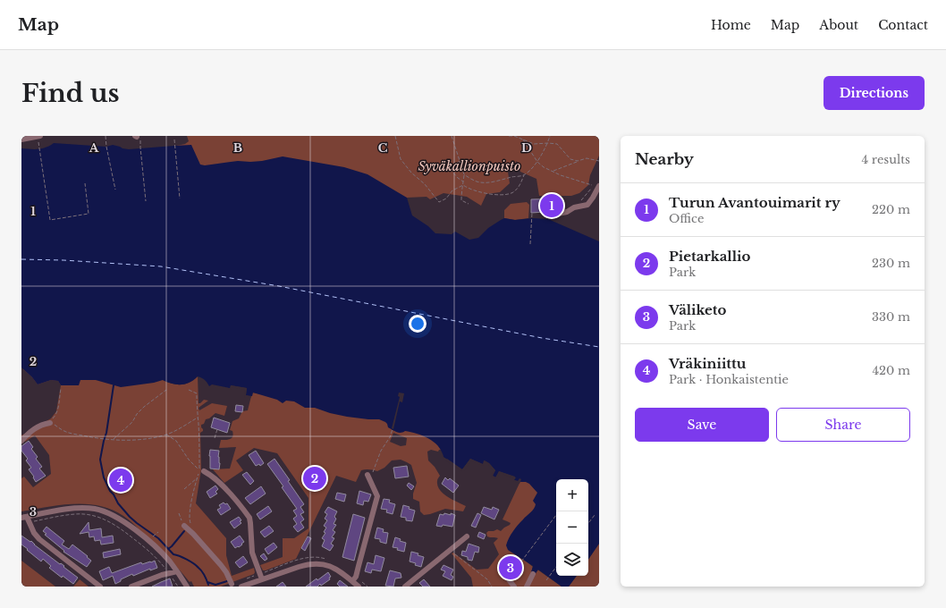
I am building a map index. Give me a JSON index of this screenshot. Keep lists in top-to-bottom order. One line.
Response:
{"parks":["Syväkallionpuisto"],"page":{"header":"Map","nav":["Home","Map","About","Contact"],"buttons":["Directions",["Save","Share"]],"title":"Find us","heading":["Nearby","4 results"],"list":[{"mark":"1","name":"Turun Avantouimarit ry","note":"Office","value":"220 m"},{"mark":"2","name":"Pietarkallio","note":"Park","value":"230 m"},{"mark":"3","name":"Väliketo","note":"Park","value":"330 m"},{"mark":"4","name":"Vräkiniittu","note":"Park · Honkaistentie","value":"420 m"}],"pins":["1","2","4","3"],"map_buttons":["+","−"]},"grid":{"columns":["A","B","C","D"],"rows":["1","2","3"]}}
